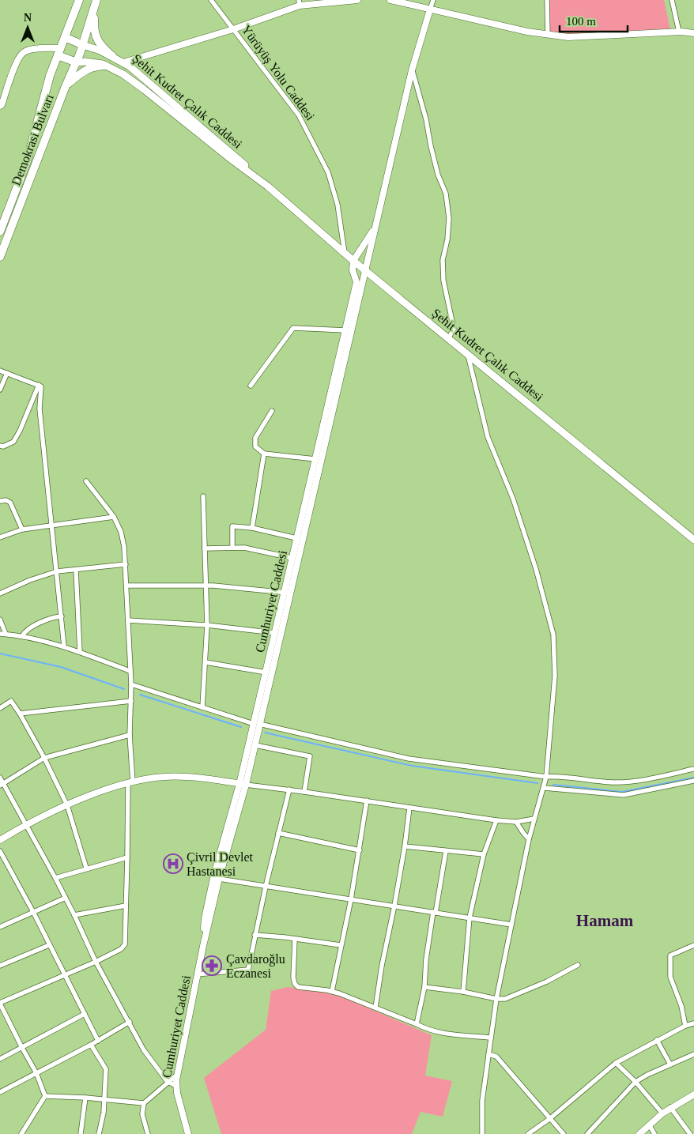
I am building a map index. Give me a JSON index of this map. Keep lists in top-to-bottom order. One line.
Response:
{"streets":{"highway":["Demokrasi Bulvarı"],"main road":["Şehit Kudret Çalık Caddesi","Cumhuriyet Caddesi"],"street":["Yürüyüş Yolu Caddesi"]},"crossings":[["Yürüyüş Yolu Caddesi","Şehit Kudret Çalık Caddesi"],["Şehit Kudret Çalık Caddesi","Demokrasi Bulvarı"],["Şehit Kudret Çalık Caddesi","Cumhuriyet Caddesi"]],"districts":["Hamam"],"places":{"hospital":["Çivril Devlet Hastanesi"],"pharmacy":["Çavdaroğlu Eczanesi"]},"scale_bar":"100 m","north":"top"}
